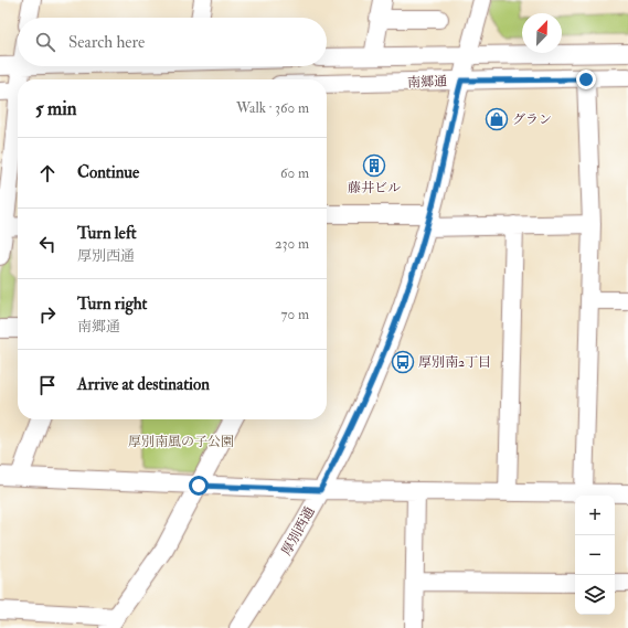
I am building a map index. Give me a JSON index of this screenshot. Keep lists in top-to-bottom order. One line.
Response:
{"streets":{"street":["南郷通","厚別西通"]},"crossings":[["南郷通","厚別西通"]],"parks":["厚別南風の子公園"],"places":{"shop":["グラン"],"building":["藤井ビル"],"bus stop":["厚別南2丁目"]},"north":"top right","page":{"search":"Search here","heading":["5 min","Walk · 360 m"],"list":[["Continue","60 m"],["Turn left","厚別西通","230 m"],["Turn right","南郷通","70 m"],"Arrive at destination"],"map_buttons":["+","−"]}}
